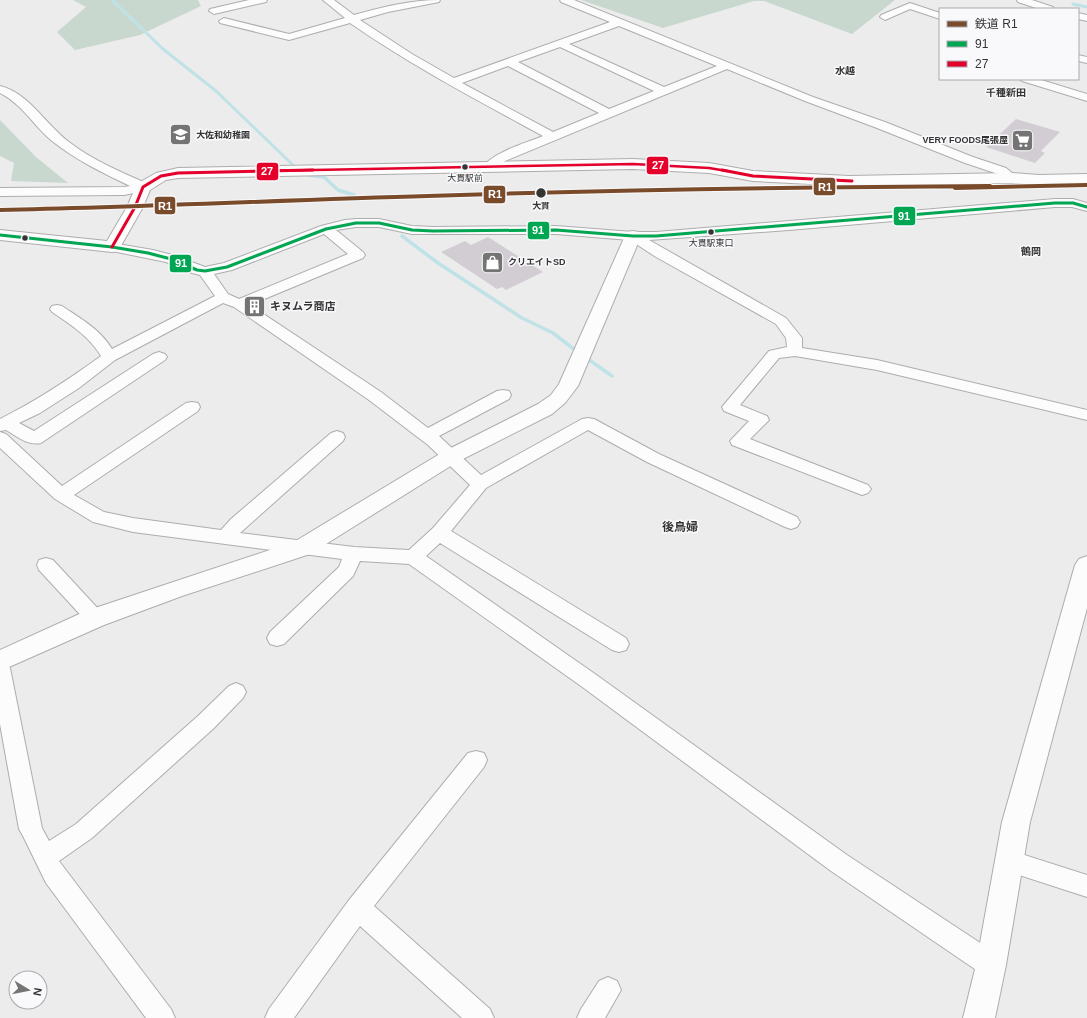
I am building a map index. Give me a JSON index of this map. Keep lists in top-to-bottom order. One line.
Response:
{"districts":["水越","千種新田","鶴岡","後鳥婦"],"places":{"school or university":["大佐和幼稚園"],"supermarket":["VERY FOODS尾張屋"],"other":["大貫駅前","大貫","大貫駅東口"],"shop":["クリエイトSD"],"building":["キヌムラ商店"]},"lines":["transit line 27","rail line R1","transit line 91"],"legend":["鉄道 R1","91","27"],"north":"right"}
